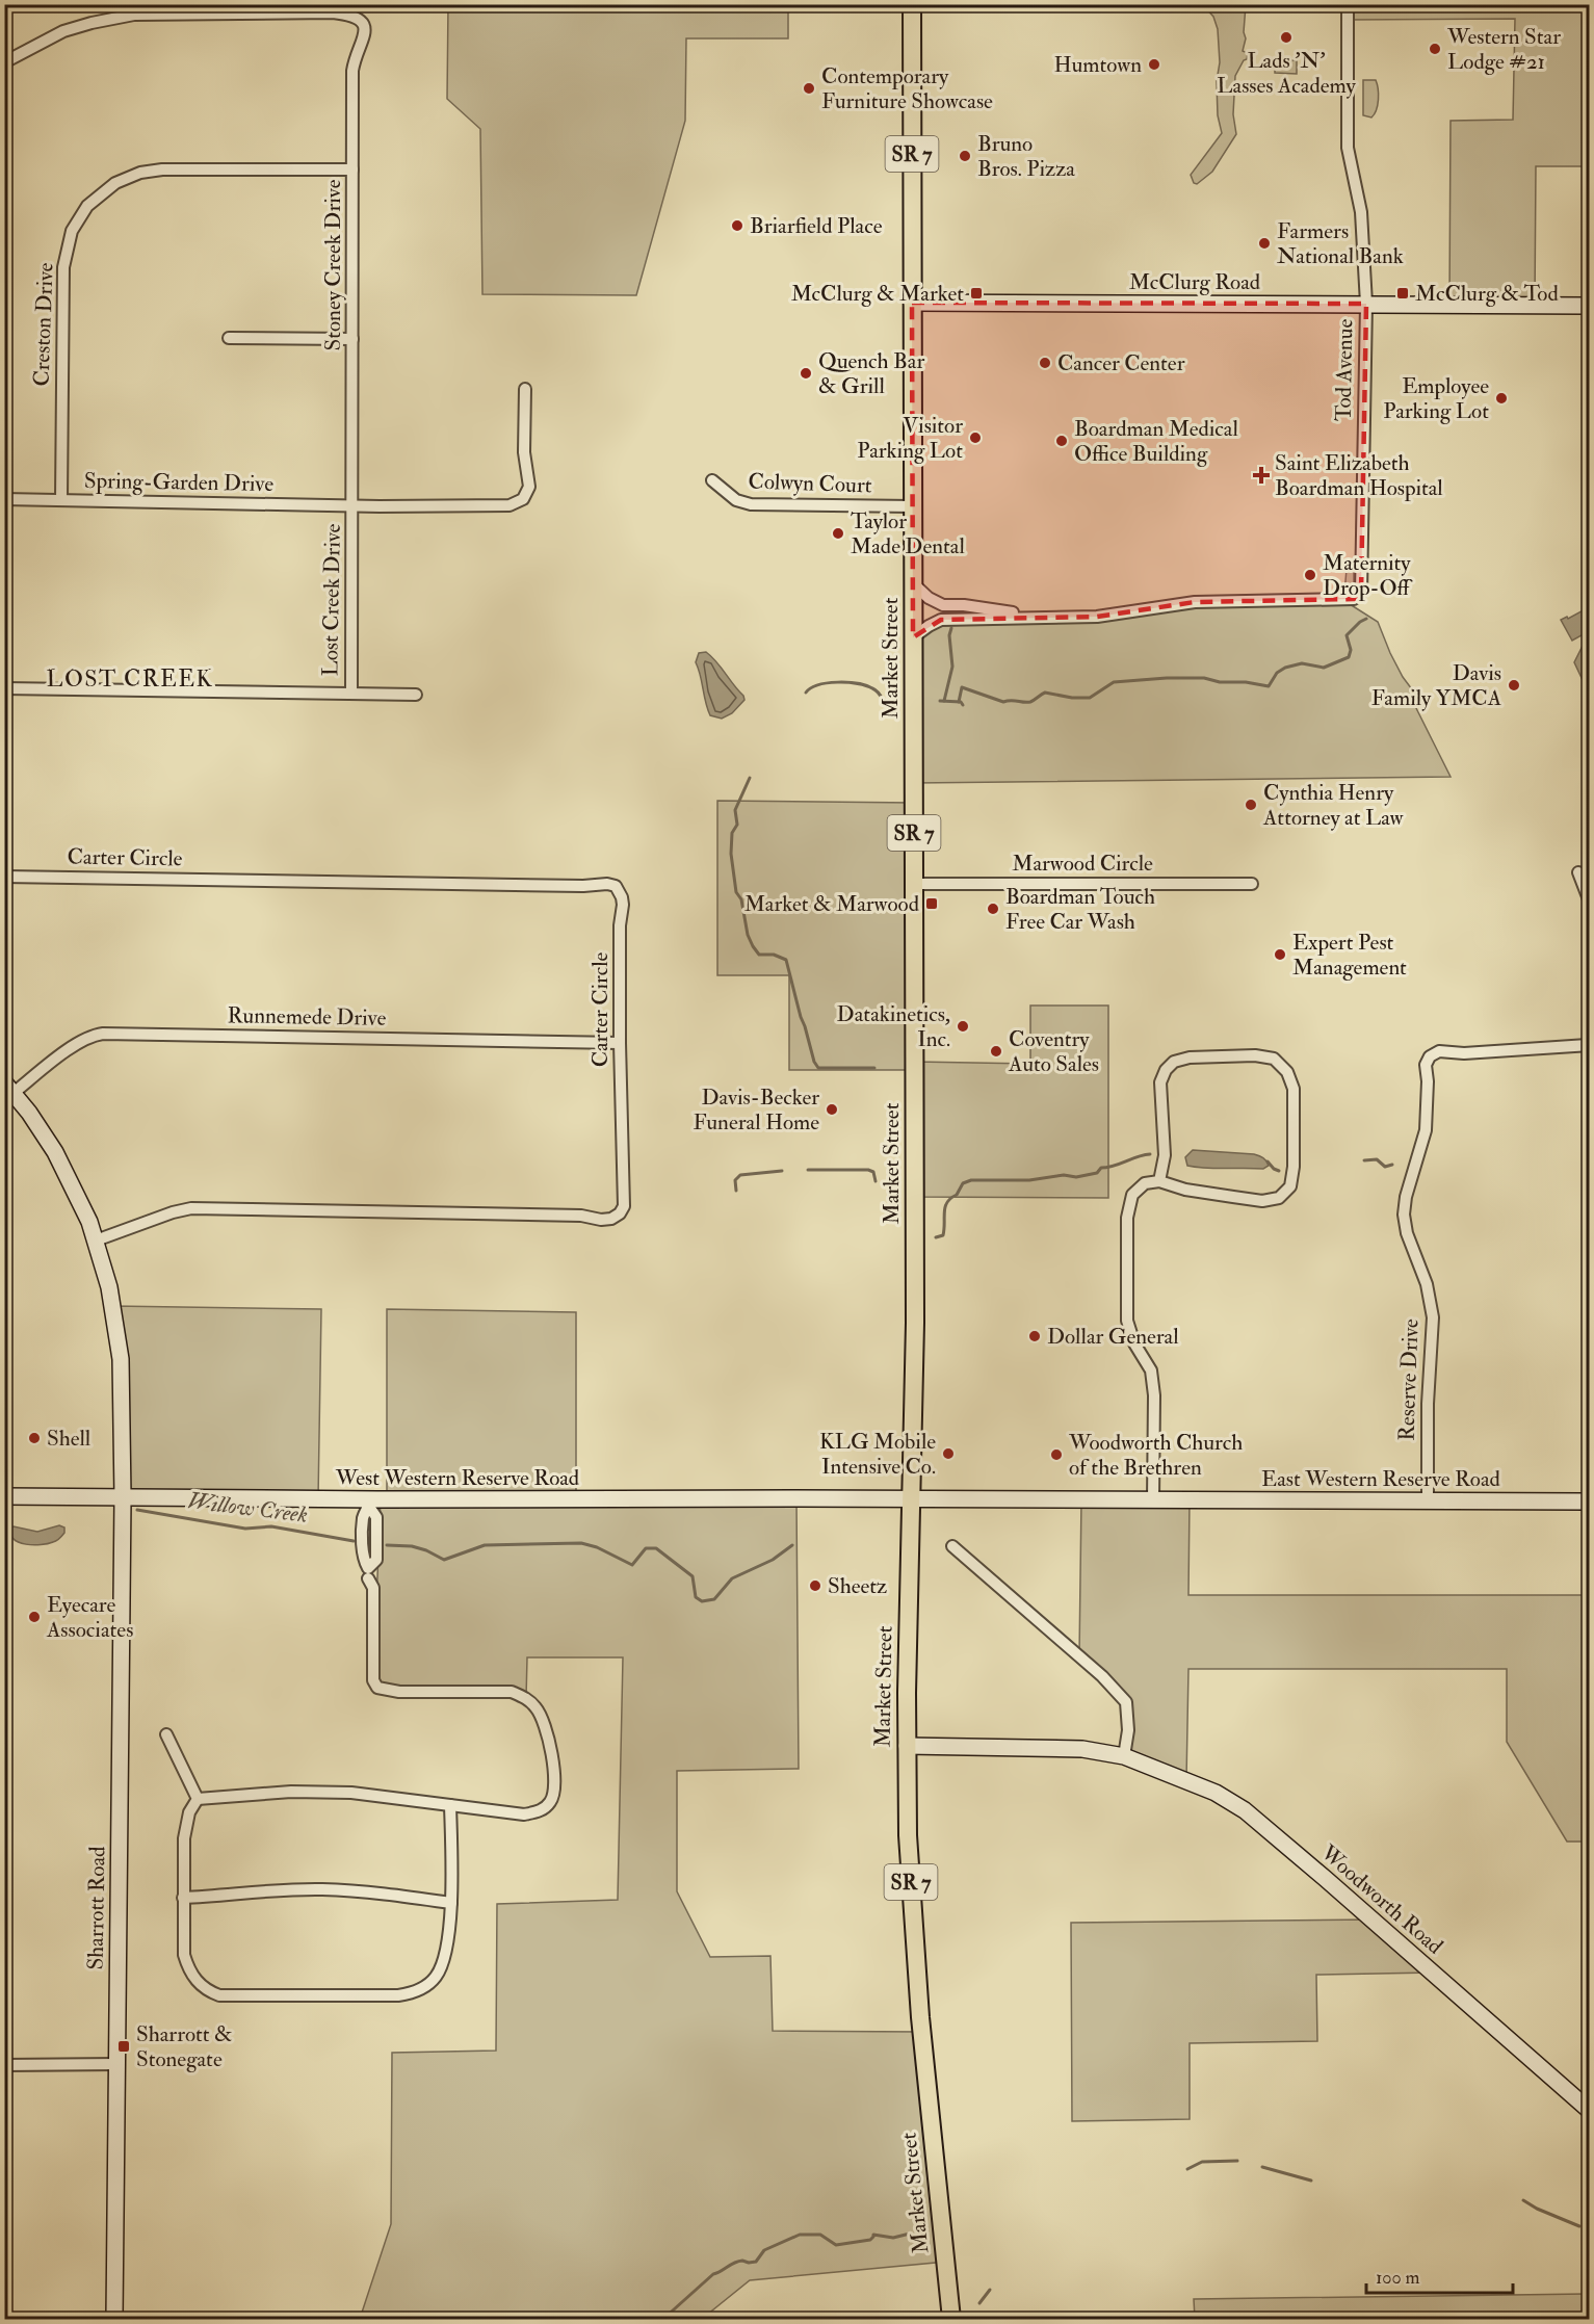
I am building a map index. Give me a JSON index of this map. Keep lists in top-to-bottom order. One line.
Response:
{"streets":{"main road":["SR 7","McClurg Road","Market Street","West Western Reserve Road","East Western Reserve Road","Woodworth Road","Sharrott Road"],"street":["Stoney Creek Drive","Creston Drive","Tod Avenue","Spring-Garden Drive","Colwyn Court","Lost Creek Drive","Carter Circle","Marwood Circle","Runnemede Drive","Reserve Drive"]},"crossings":[["Stoney Creek Drive","Creston Drive"],["Stoney Creek Drive","Spring-Garden Drive"],["Stoney Creek Drive","Lost Creek Drive"],["McClurg Road","Tod Avenue"],["McClurg Road","Market Street"],["Creston Drive","Spring-Garden Drive"],["Tod Avenue","Market Street"],["Spring-Garden Drive","Lost Creek Drive"],["Colwyn Court","Market Street"],["Market Street","Marwood Circle"],["Market Street","West Western Reserve Road"],["Market Street","East Western Reserve Road"],["Market Street","Woodworth Road"],["Carter Circle","Runnemede Drive"],["Carter Circle","Sharrott Road"],["Runnemede Drive","Sharrott Road"],["Reserve Drive","East Western Reserve Road"],["West Western Reserve Road","East Western Reserve Road"],["West Western Reserve Road","Sharrott Road"]],"districts":["LOST CREEK"],"water":["Willow Creek"],"places":{"other":["Lads 'N' Lasses Academy","Western Star Lodge #21","Humtown","Contemporary Furniture Showcase","Bruno Bros. Pizza","Briarfield Place","Farmers National Bank","Cancer Center","Quench Bar & Grill","Employee Parking Lot","Visitor Parking Lot","Boardman Medical Office Building","Taylor Made Dental","Maternity Drop-Off","Davis Family YMCA","Cynthia Henry Attorney at Law","Boardman Touch Free Car Wash","Expert Pest Management","Datakinetics, Inc.","Coventry Auto Sales","Davis-Becker Funeral Home","Dollar General","Shell","KLG Mobile Intensive Co.","Woodworth Church of the Brethren","Sheetz","Eyecare Associates"],"transit":["McClurg & Market","McClurg & Tod","Market & Marwood","Sharrott & Stonegate"],"health":["Saint Elizabeth Boardman Hospital"]},"scale_bar":"100 m"}
